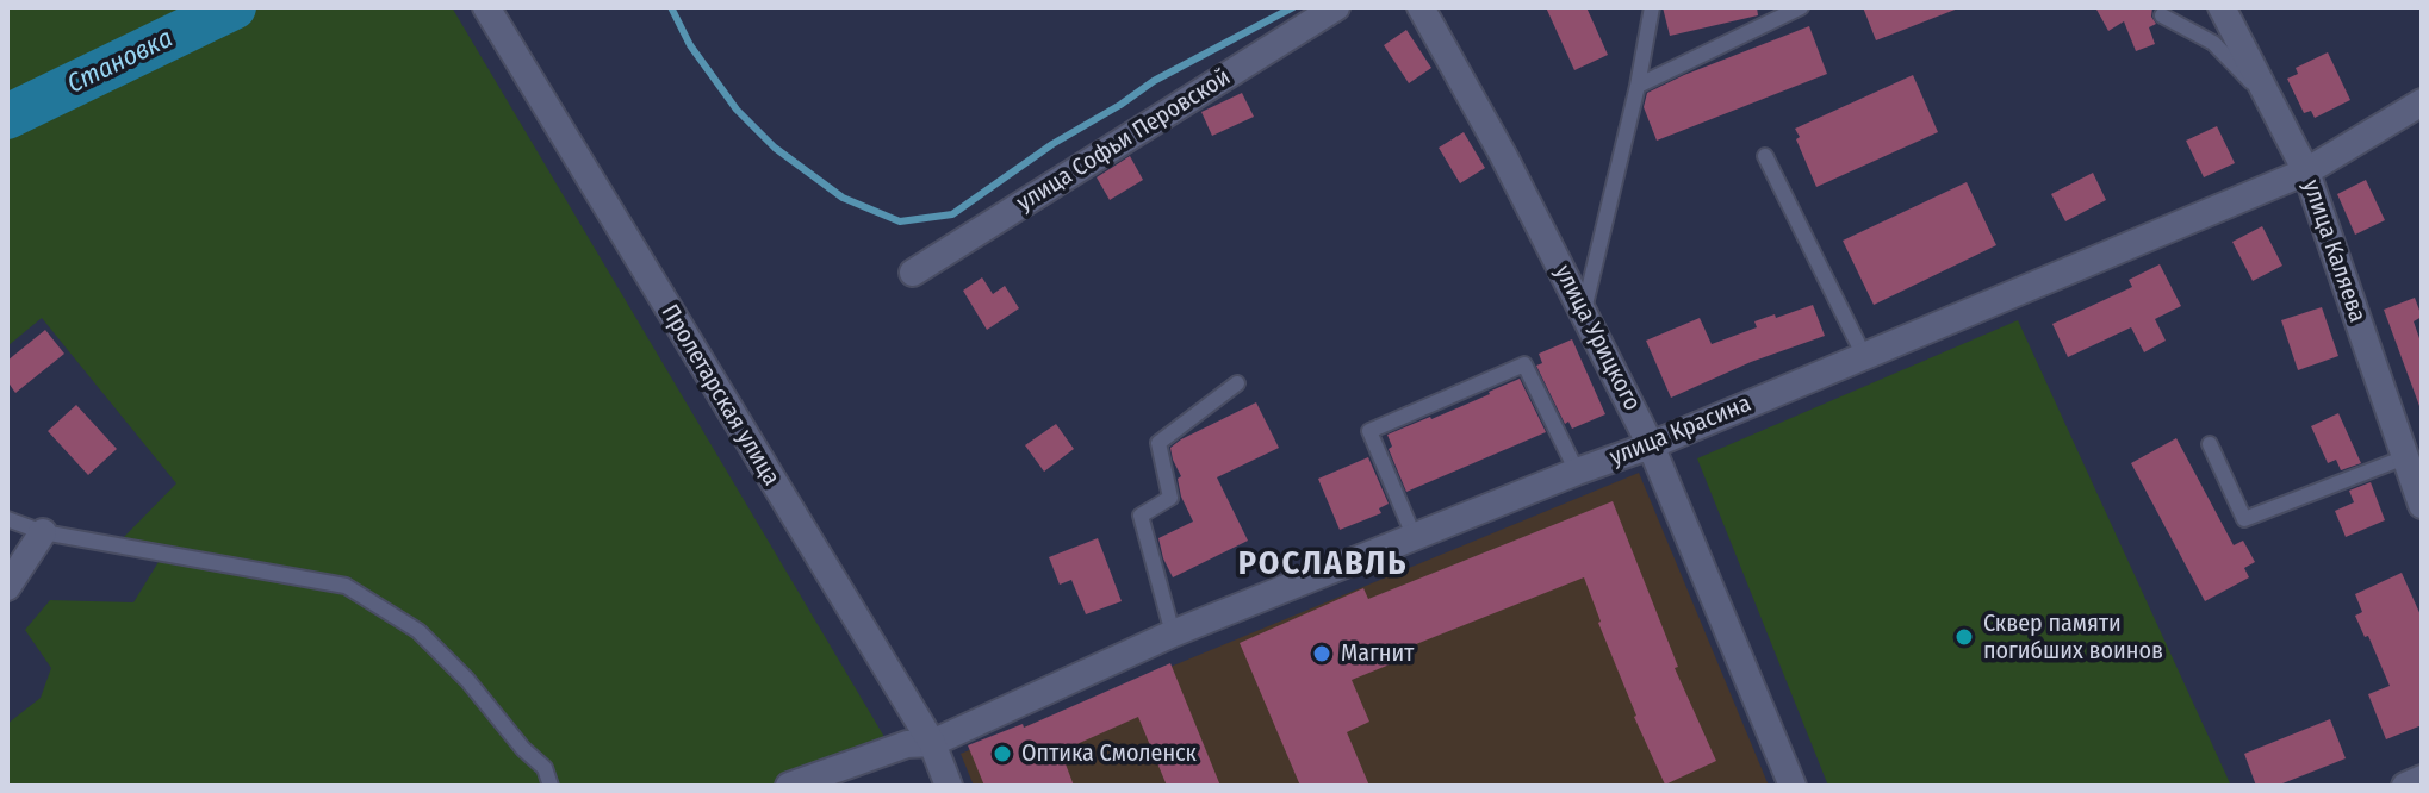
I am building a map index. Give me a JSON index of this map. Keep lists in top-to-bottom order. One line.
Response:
{"streets":{"street":["улица Софьи Перовской","улица Каляева","улица Урицкого","Пролетарская улица","улица Красина"]},"crossings":[["улица Каляева","улица Красина"],["улица Урицкого","улица Красина"],["Пролетарская улица","улица Красина"]],"districts":["РОСЛАВЛЬ"],"water":["Становка"],"places":["Сквер памяти погибших воинов","Магнит","Оптика Смоленск"]}
